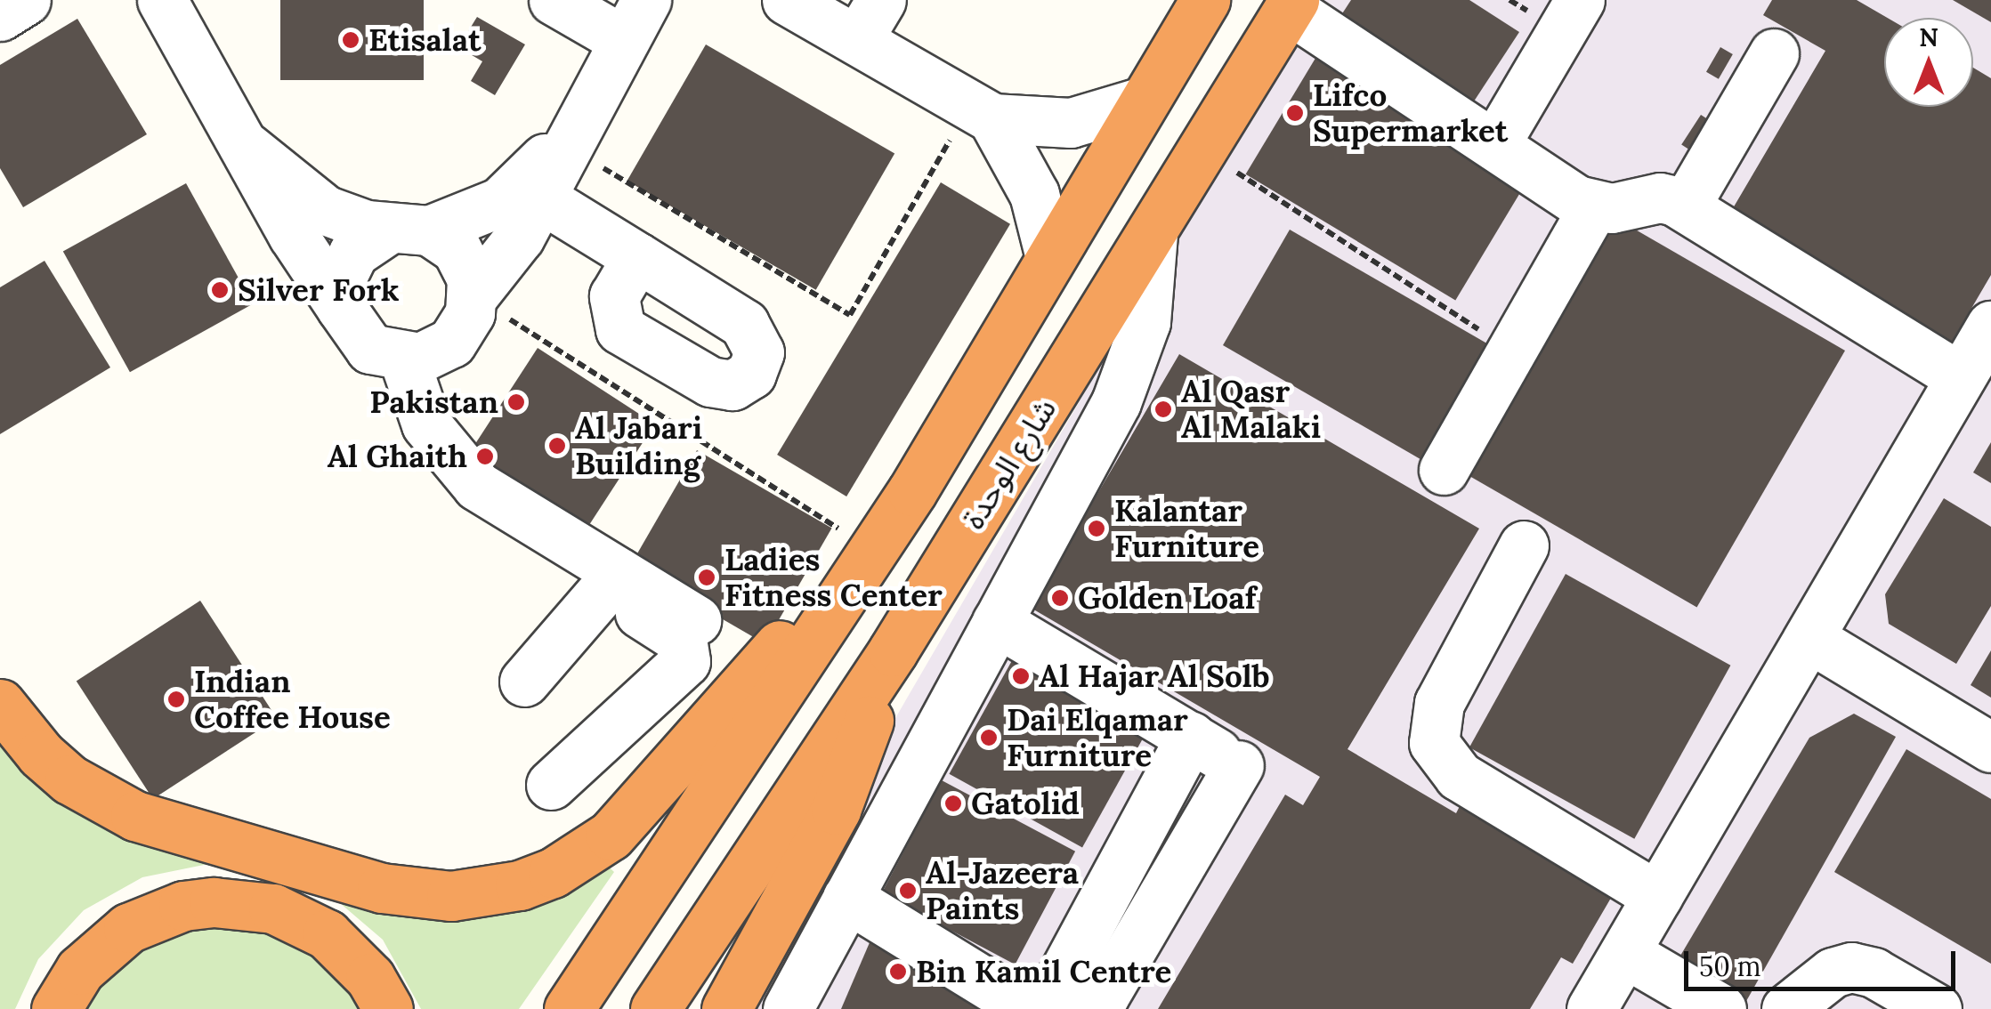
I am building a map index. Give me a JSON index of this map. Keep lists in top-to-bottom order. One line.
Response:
{"streets":{"highway":["شارع الوحدة"]},"places":["Etisalat","Lifco Supermarket","Silver Fork","Pakistan","Al Qasr Al Malaki","Al Jabari Building","Al Ghaith","Kalantar Furniture","Ladies Fitness Center","Golden Loaf","Al Hajar Al Solb","Indian Coffee House","Dai Elqamar Furniture","Gatolid","Al-Jazeera Paints","Bin Kamil Centre"],"scale_bar":"50 m","north":"top"}
